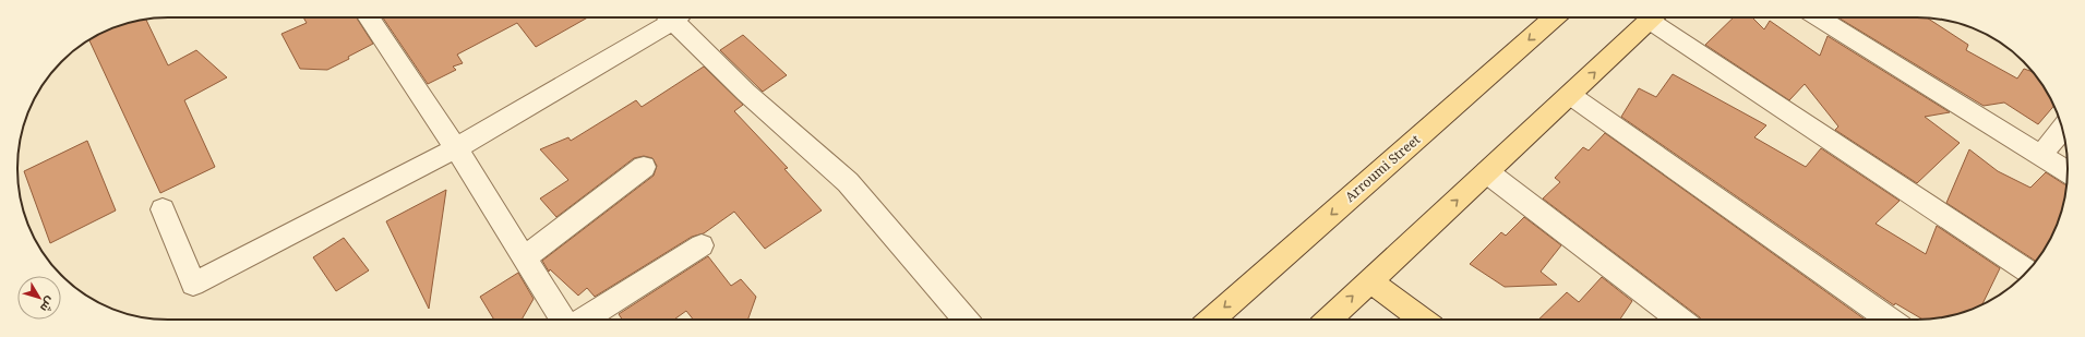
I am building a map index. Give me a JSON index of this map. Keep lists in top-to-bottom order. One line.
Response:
{"streets":{"main road":["Arroumi Street"]},"north":"bottom right"}
